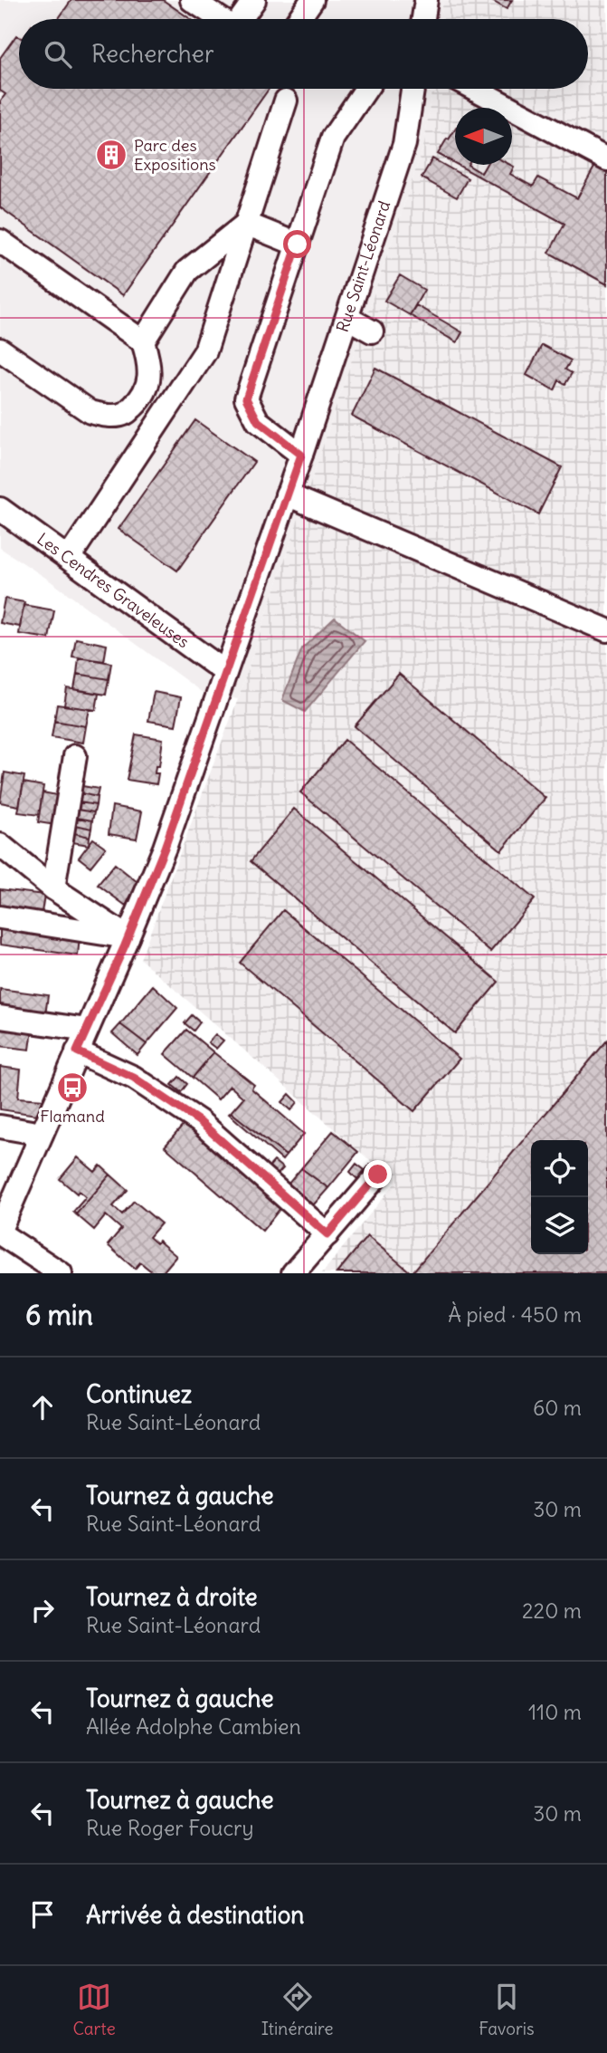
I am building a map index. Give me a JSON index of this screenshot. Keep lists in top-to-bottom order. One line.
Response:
{"streets":{"street":["Rue Saint-Léonard","Les Cendres Graveleuses"]},"crossings":[["Rue Saint-Léonard","Les Cendres Graveleuses"]],"places":{"building":["Parc des Expositions"],"bus stop":["Flamand"]},"north":"left","page":{"search":"Rechercher","heading":["6 min","À pied · 450 m"],"list":[["Continuez","Rue Saint-Léonard","60 m"],["Tournez à gauche","Rue Saint-Léonard","30 m"],["Tournez à droite","Rue Saint-Léonard","220 m"],["Tournez à gauche","Allée Adolphe Cambien","110 m"],["Tournez à gauche","Rue Roger Foucry","30 m"],"Arrivée à destination"],"nav":["Carte","Itinéraire","Favoris"]}}
